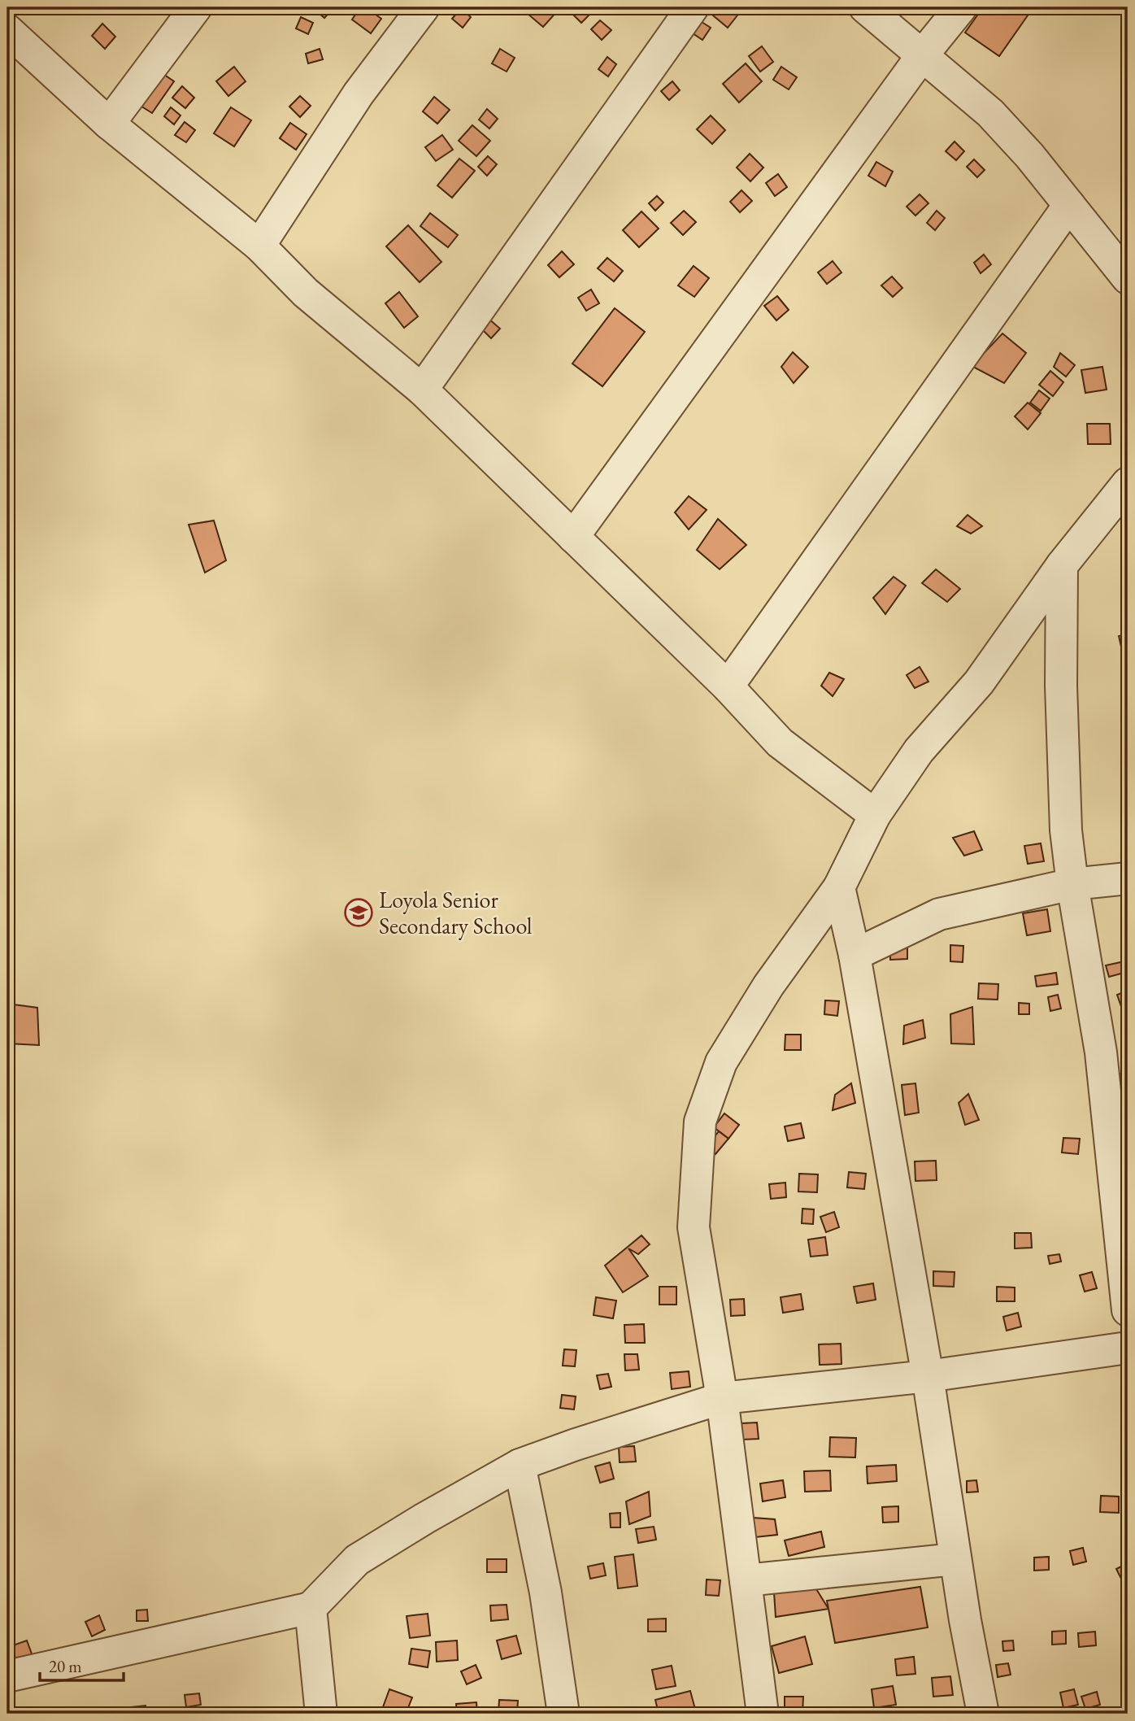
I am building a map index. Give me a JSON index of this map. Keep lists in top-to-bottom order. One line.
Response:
{"places":{"school or university":["Loyola Senior Secondary School"]},"scale_bar":"20 m"}
